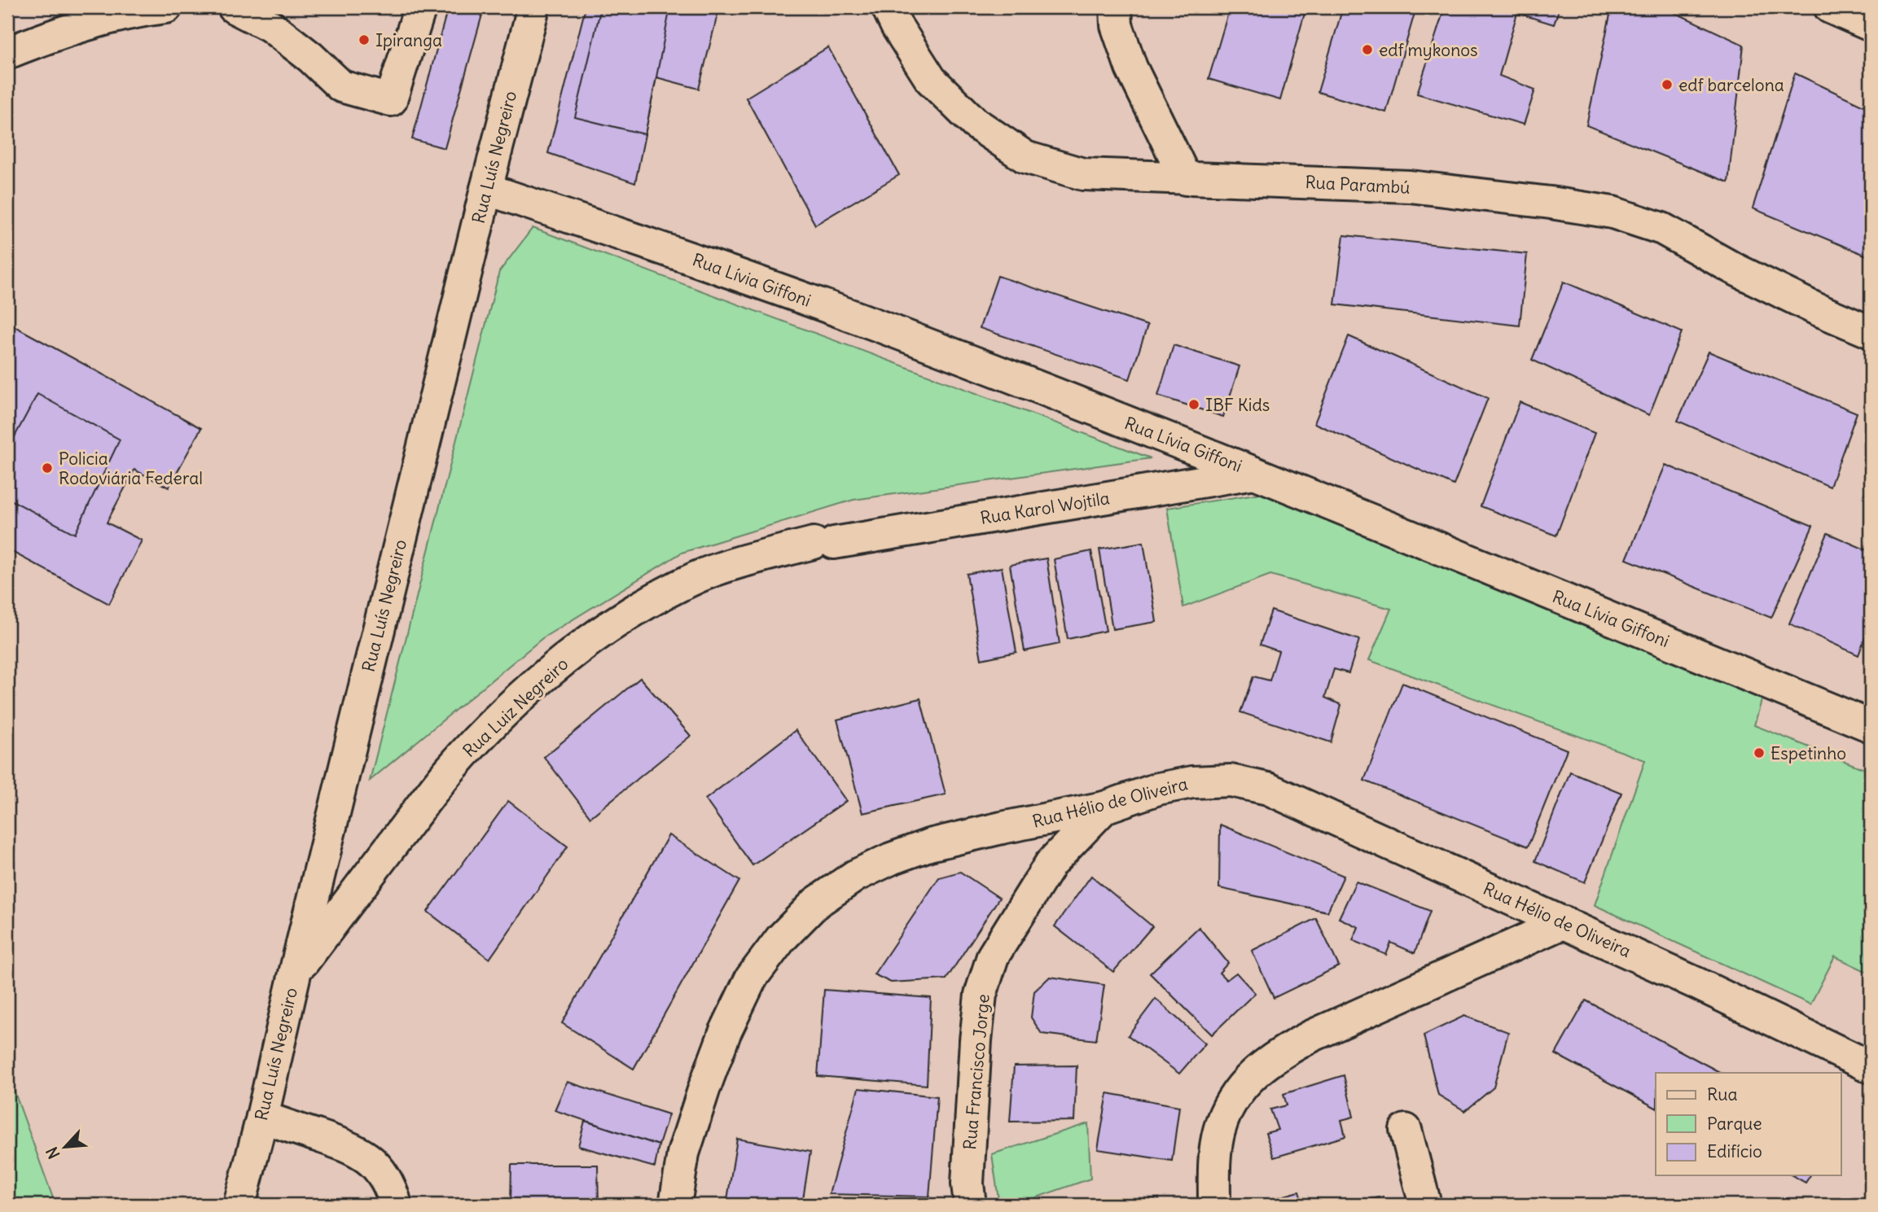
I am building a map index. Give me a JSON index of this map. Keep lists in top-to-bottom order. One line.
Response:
{"streets":{"street":["Rua Luís Negreiro","Rua Parambú","Rua Lívia Giffoni","Rua Karol Wojtila","Rua Luiz Negreiro","Rua Hélio de Oliveira","Rua Francisco Jorge"]},"crossings":[["Rua Luís Negreiro","Rua Lívia Giffoni"],["Rua Luís Negreiro","Rua Luiz Negreiro"],["Rua Lívia Giffoni","Rua Karol Wojtila"],["Rua Karol Wojtila","Rua Luiz Negreiro"],["Rua Hélio de Oliveira","Rua Francisco Jorge"]],"places":["Ipiranga","edf mykonos","edf barcelona","IBF Kids","Policia Rodoviária Federal","Espetinho"],"legend":["Rua","Parque","Edifício"],"north":"bottom left"}
